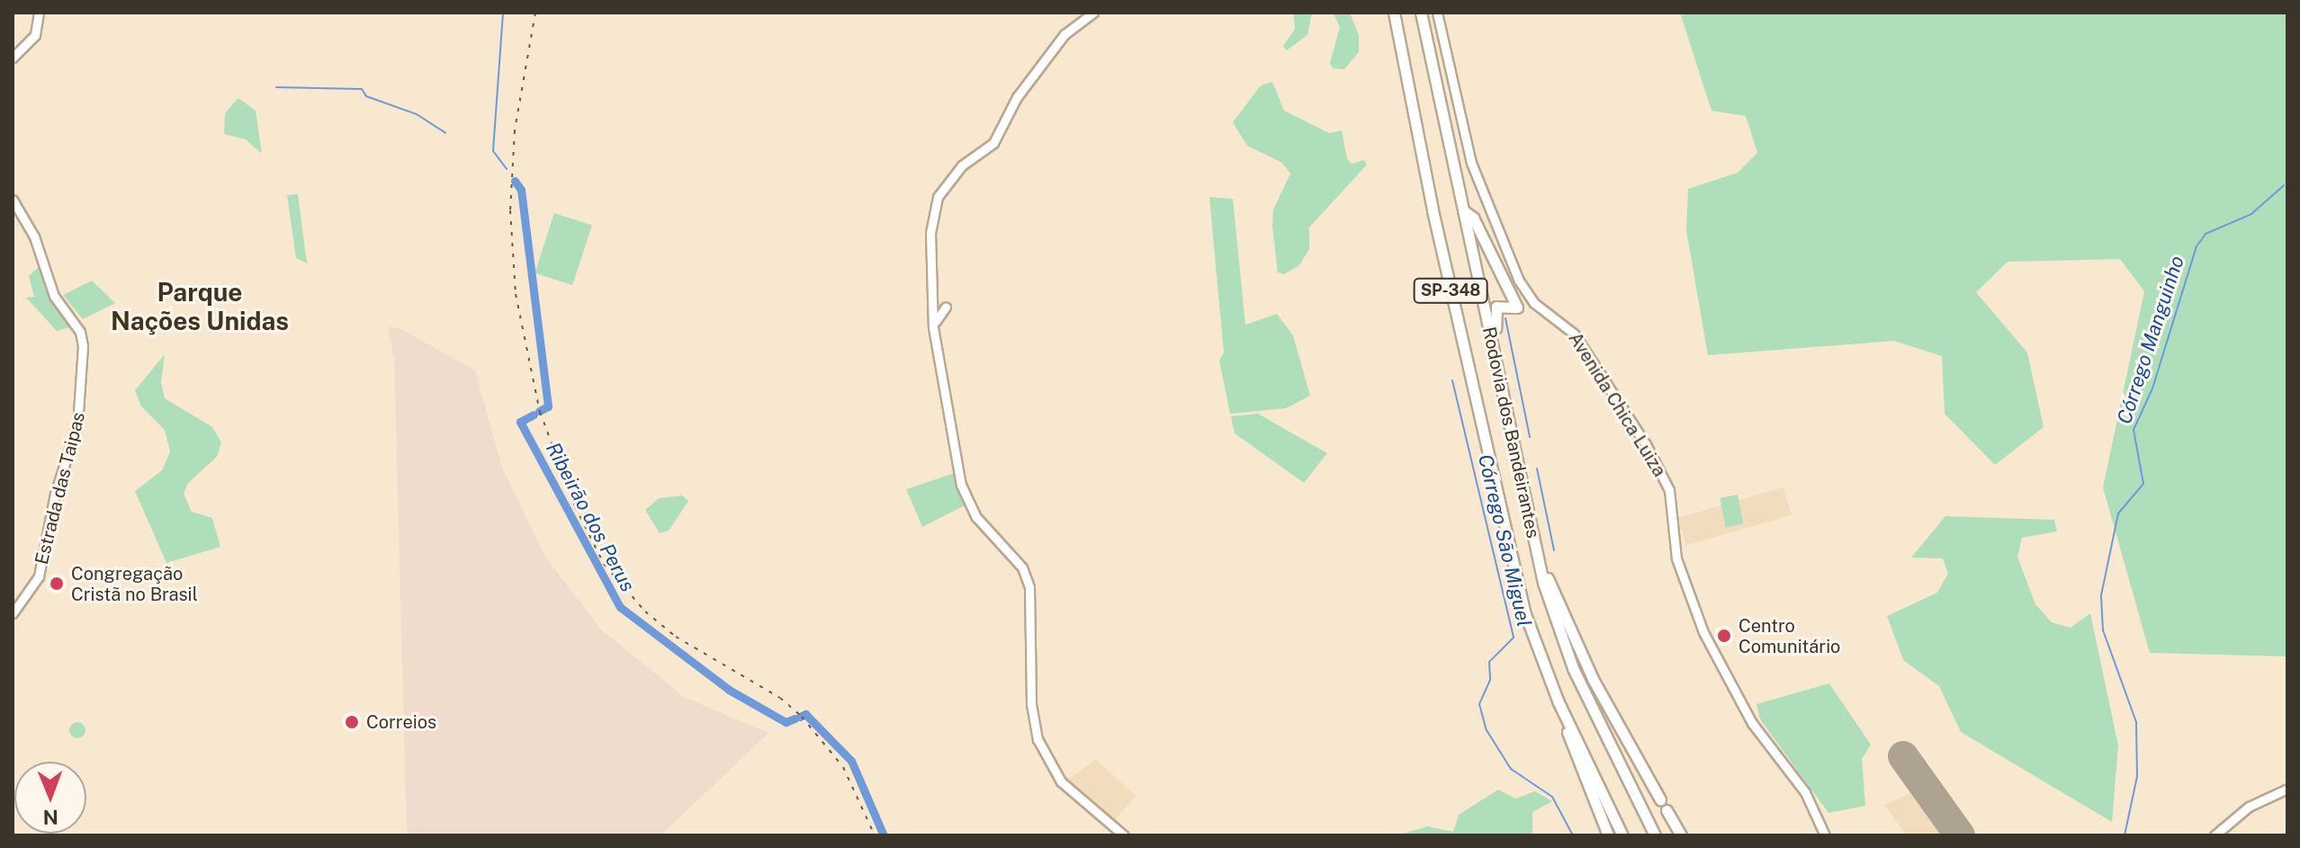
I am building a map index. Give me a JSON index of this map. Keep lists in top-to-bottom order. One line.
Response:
{"streets":{"highway":["SP-348","Rodovia dos Bandeirantes"],"main road":["Avenida Chica Luiza","Estrada das Taipas"]},"districts":["Parque Nações Unidas"],"water":["Córrego Manguinho","Ribeirão dos Perus","Córrego São Miguel"],"places":["Congregação Cristã no Brasil","Centro Comunitário","Correios"],"north":"bottom"}
